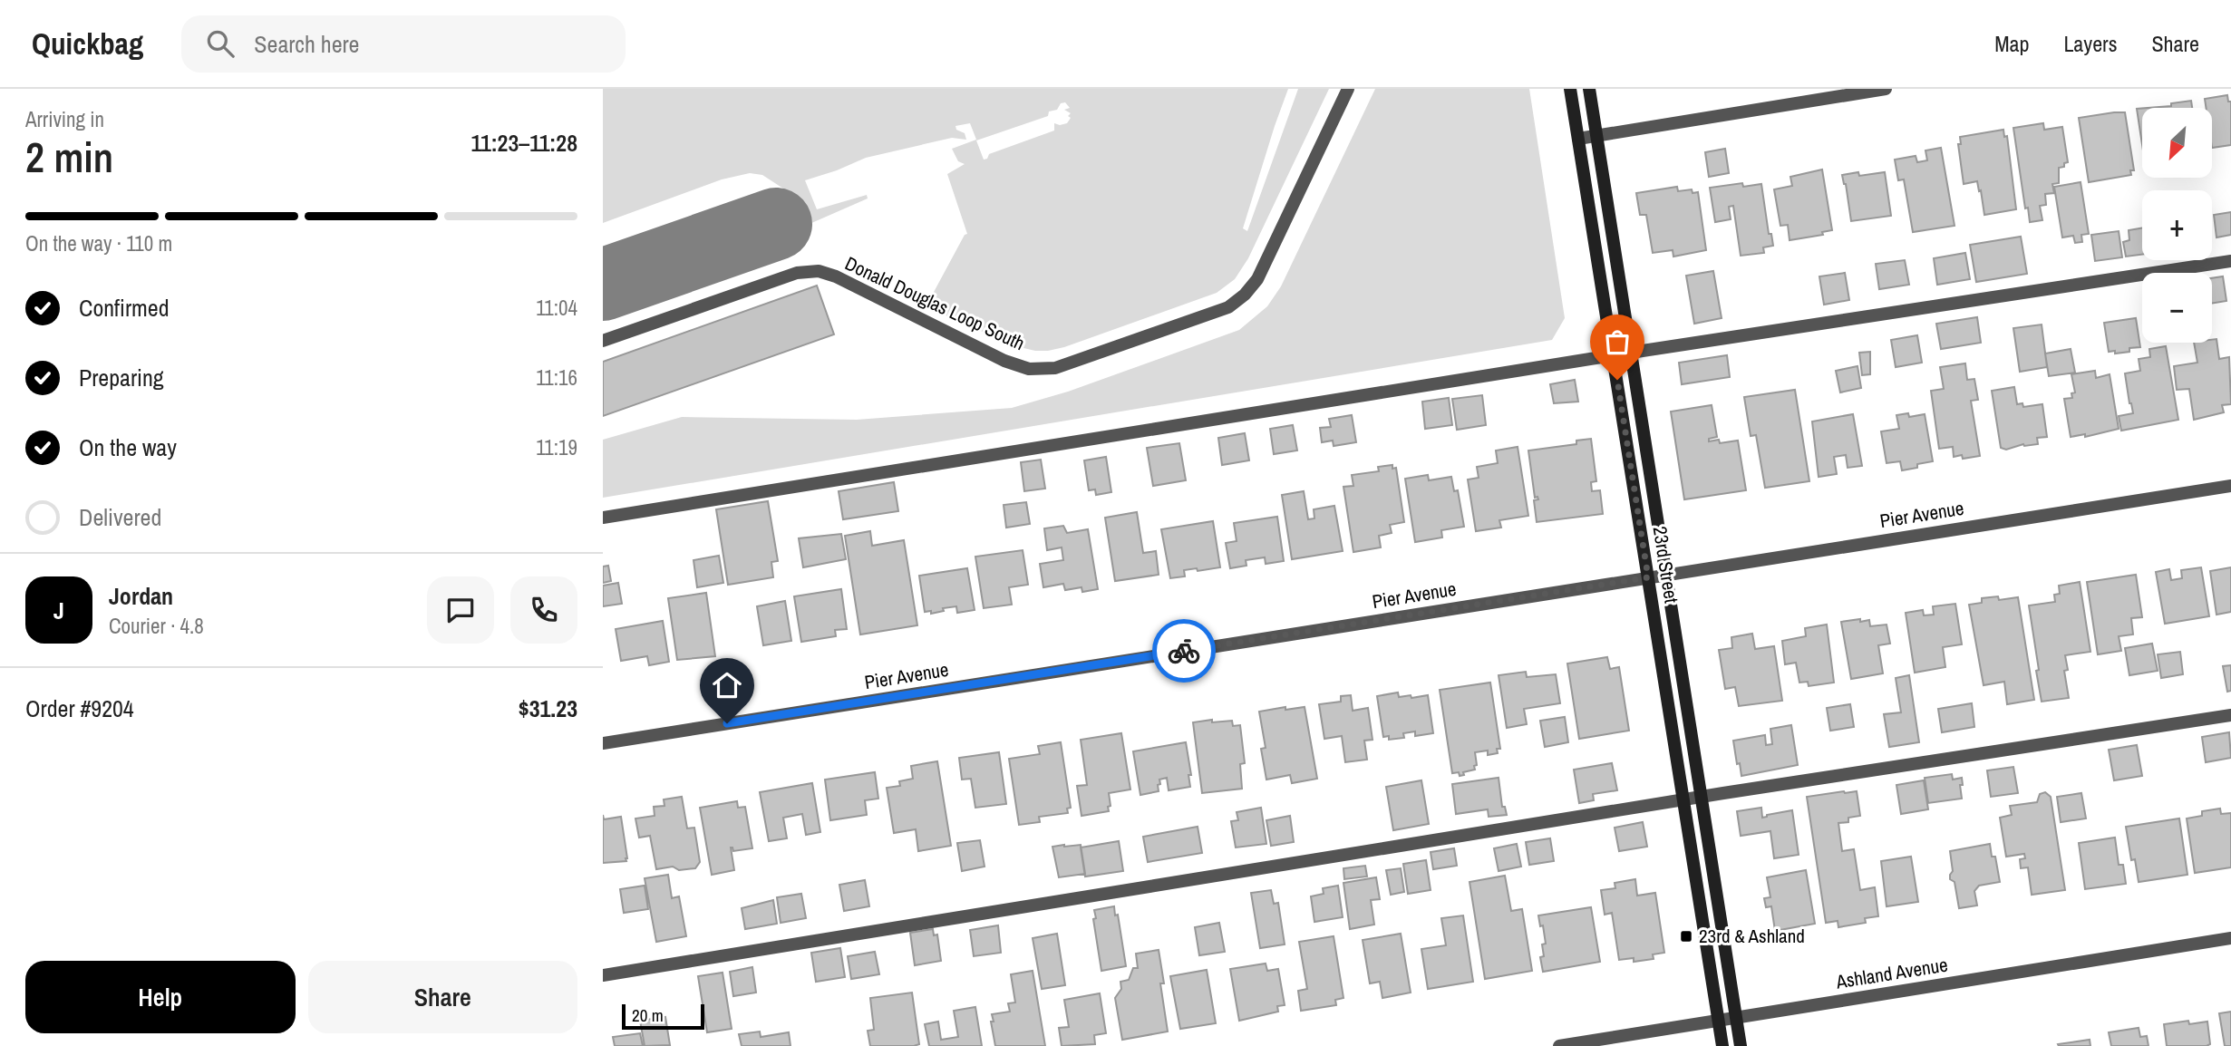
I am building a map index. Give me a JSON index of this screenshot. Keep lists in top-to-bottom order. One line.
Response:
{"streets":{"street":["Donald Douglas Loop South","Pier Avenue","23rd Street","Ashland Avenue"]},"crossings":[["Pier Avenue","23rd Street"],["23rd Street","Ashland Avenue"]],"places":{"transit":["23rd & Ashland"]},"scale_bar":"20 m","north":"bottom left","page":{"header":"Quickbag","search":"Search here","nav":["Map","Layers","Share"],"heading":["2 min","Arriving in","11:23–11:28"],"panel":["Jordan","Courier · 4.8","Order #9204","$31.23"],"map_buttons":["+","−"],"bar":"On the way · 110 m","list":[["Confirmed","11:04"],["Preparing","11:16"],["On the way","11:19"],"Delivered"],"round":"J","buttons":["Help","Share"],"scale":"20 m"}}
